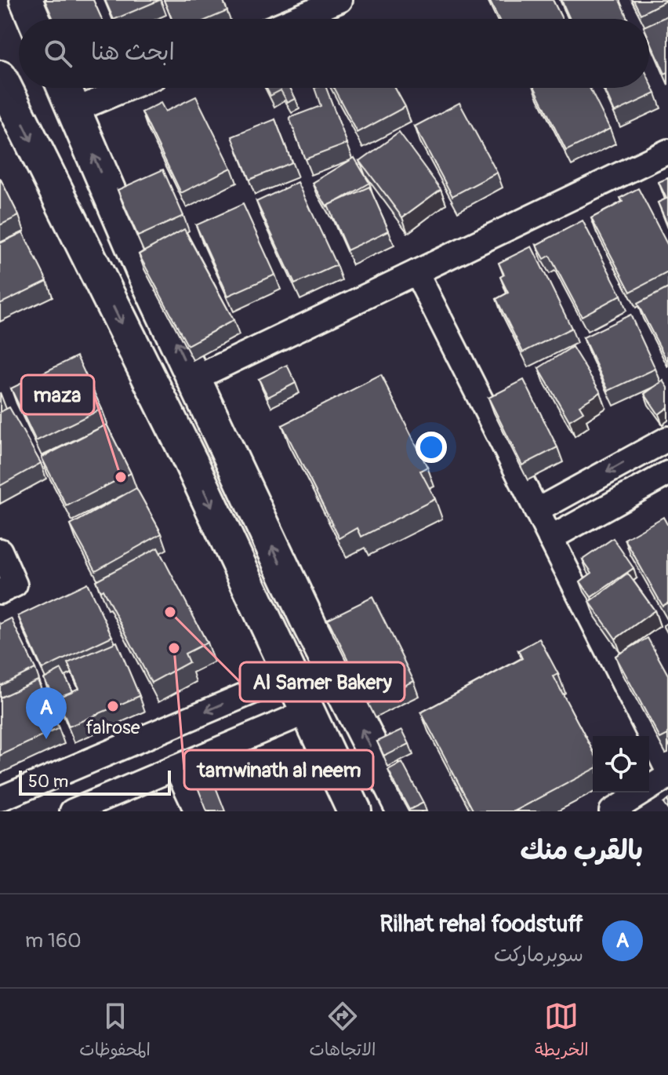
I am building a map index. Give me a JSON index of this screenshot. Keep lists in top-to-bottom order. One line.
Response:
{"places":["maza","Al Samer Bakery","tamwinath al neem","falrose"],"scale_bar":"50 m","page":{"search":"ابحث هنا","pins":"A","scale":"50 m","heading":"بالقرب منك","list":[{"mark":"A","name":"Rilhat rehal foodstuff","note":"سوبرماركت","value":"160 m"}],"nav":["الخريطة","الاتجاهات","المحفوظات"]}}
